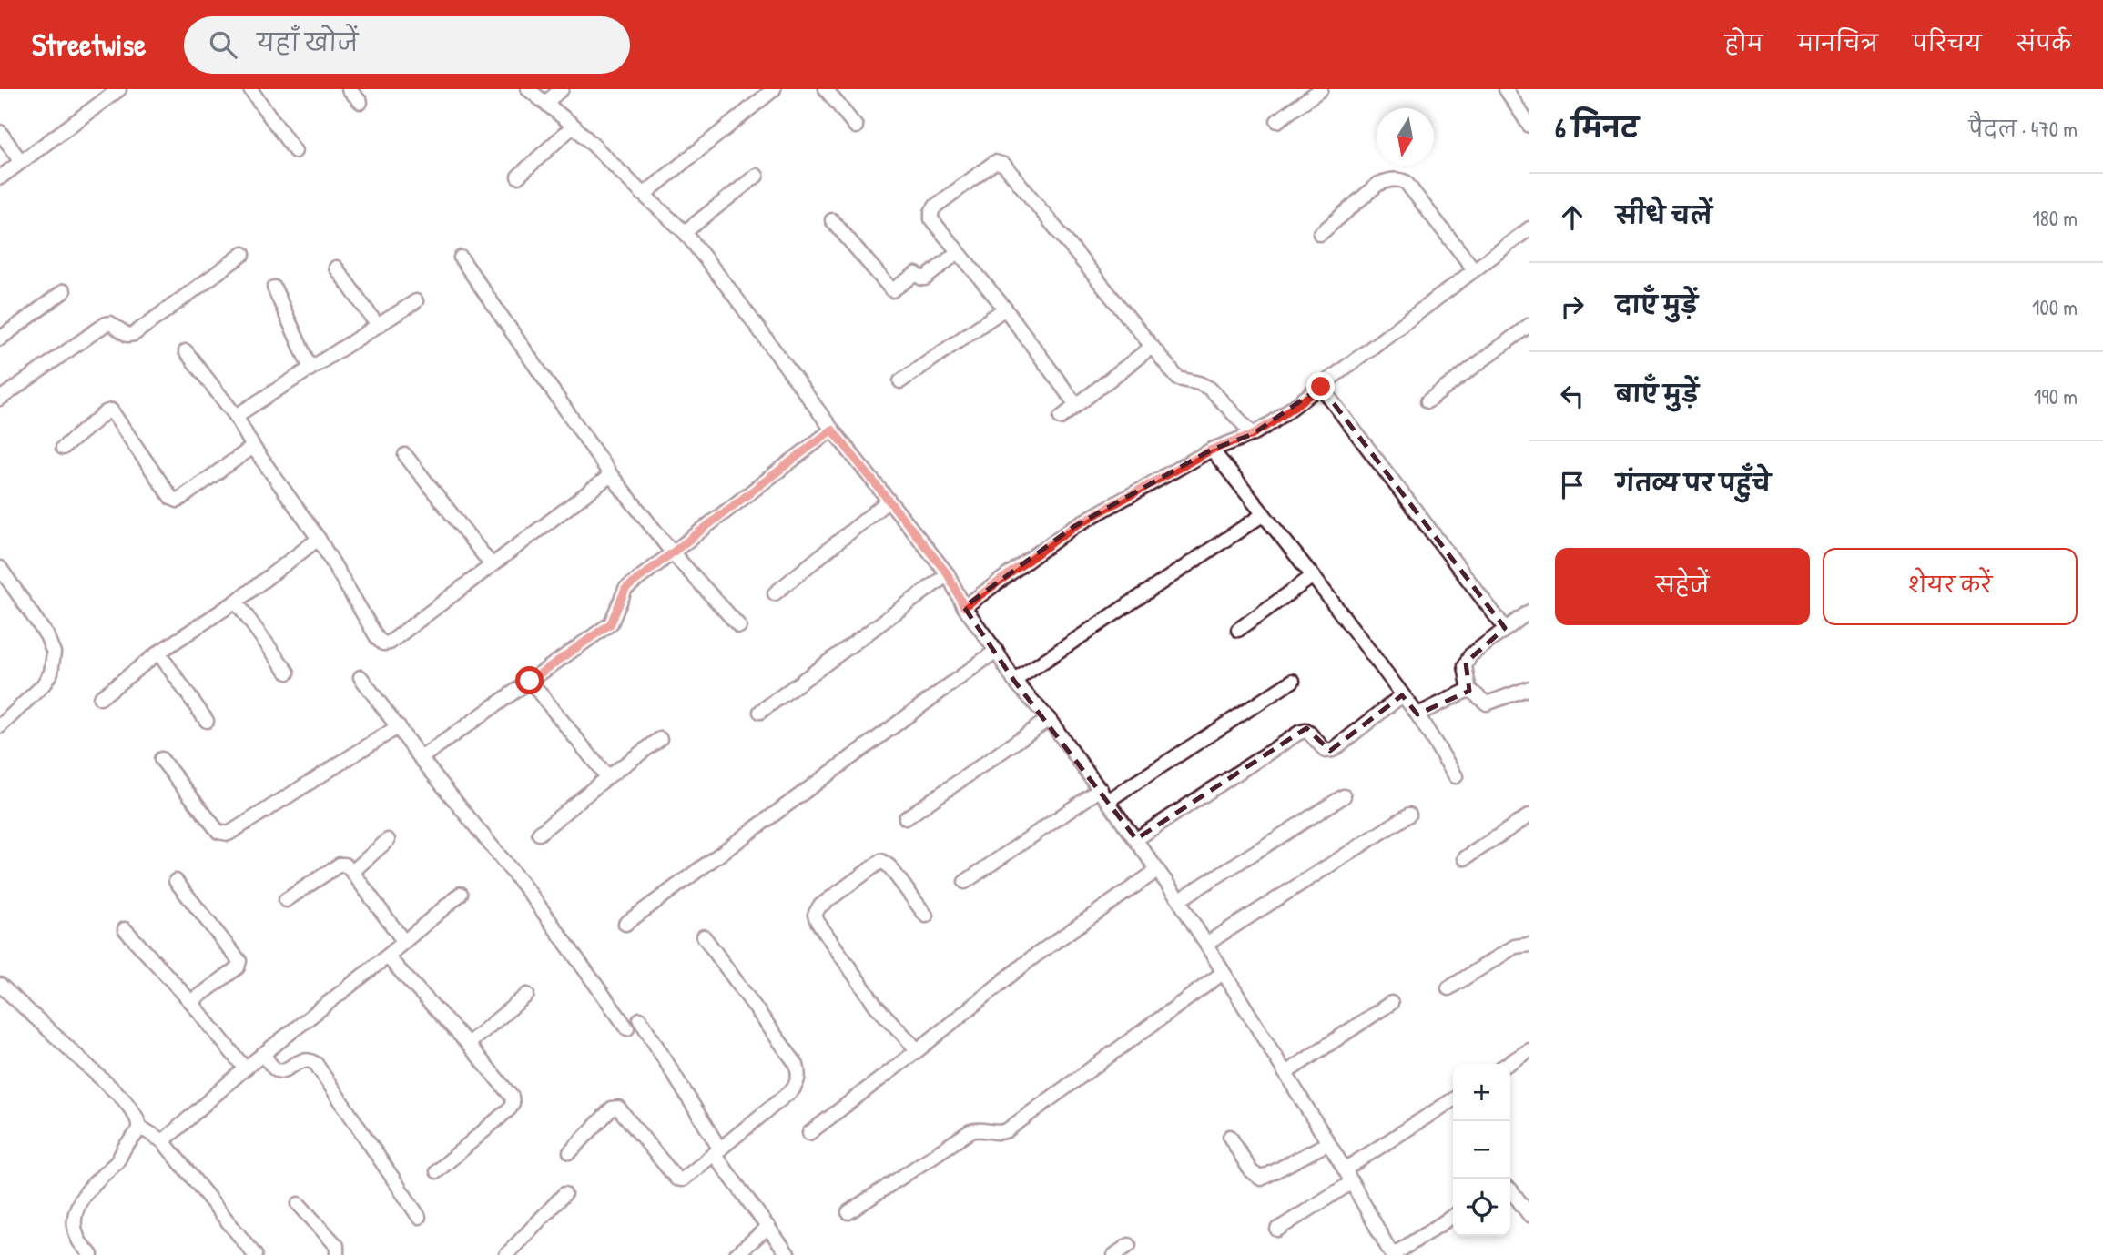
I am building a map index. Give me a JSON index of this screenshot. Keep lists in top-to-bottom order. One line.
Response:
{"north":"bottom","page":{"header":"Streetwise","search":"यहाँ खोजें","nav":["होम","मानचित्र","परिचय","संपर्क"],"heading":["6 मिनट","पैदल · 470 m"],"list":[["सीधे चलें","180 m"],["दाएँ मुड़ें","100 m"],["बाएँ मुड़ें","190 m"],"गंतव्य पर पहुँचे"],"buttons":["सहेजें","शेयर करें"],"map_buttons":["+","−"]}}
